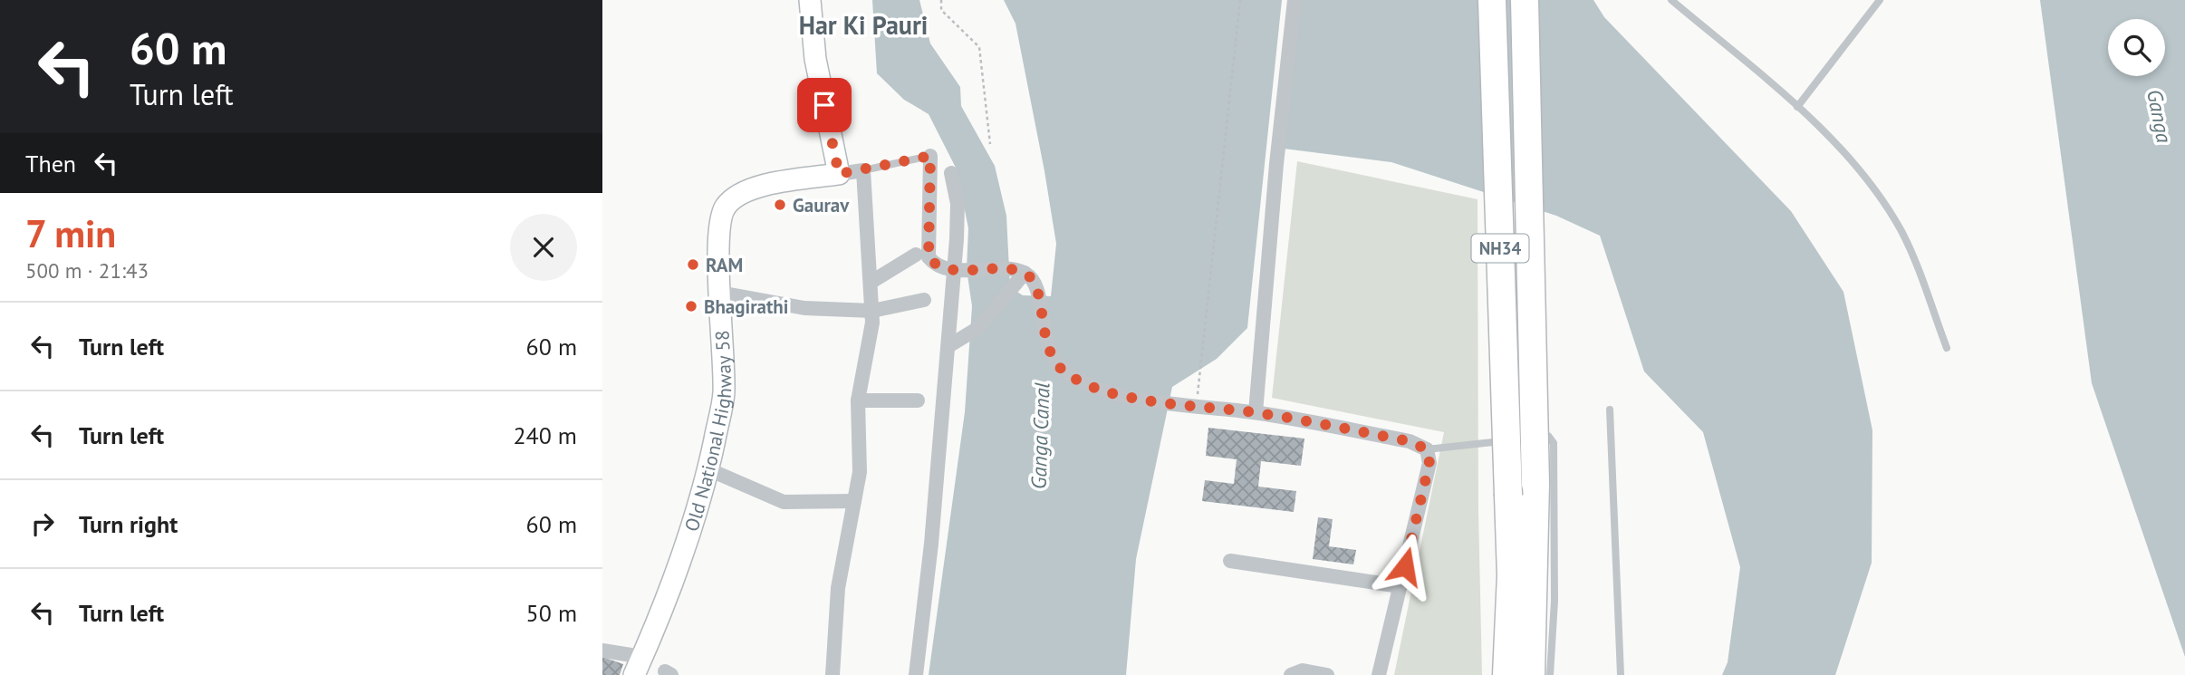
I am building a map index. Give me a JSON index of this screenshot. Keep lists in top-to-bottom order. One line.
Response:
{"streets":{"highway":["NH34"],"street":["Old National Highway 58"]},"districts":["Har Ki Pauri"],"water":["Ganga","Ganga Canal"],"places":["Gaurav","RAM","Bhagirathi"],"page":{"turn":["60 m","Turn left"],"then":"Then","heading":["7 min","500 m · 21:43"],"list":[{"name":"Turn left","value":"60 m"},{"name":"Turn left","value":"240 m"},{"name":"Turn right","value":"60 m"},{"name":"Turn left","value":"50 m"}]}}
